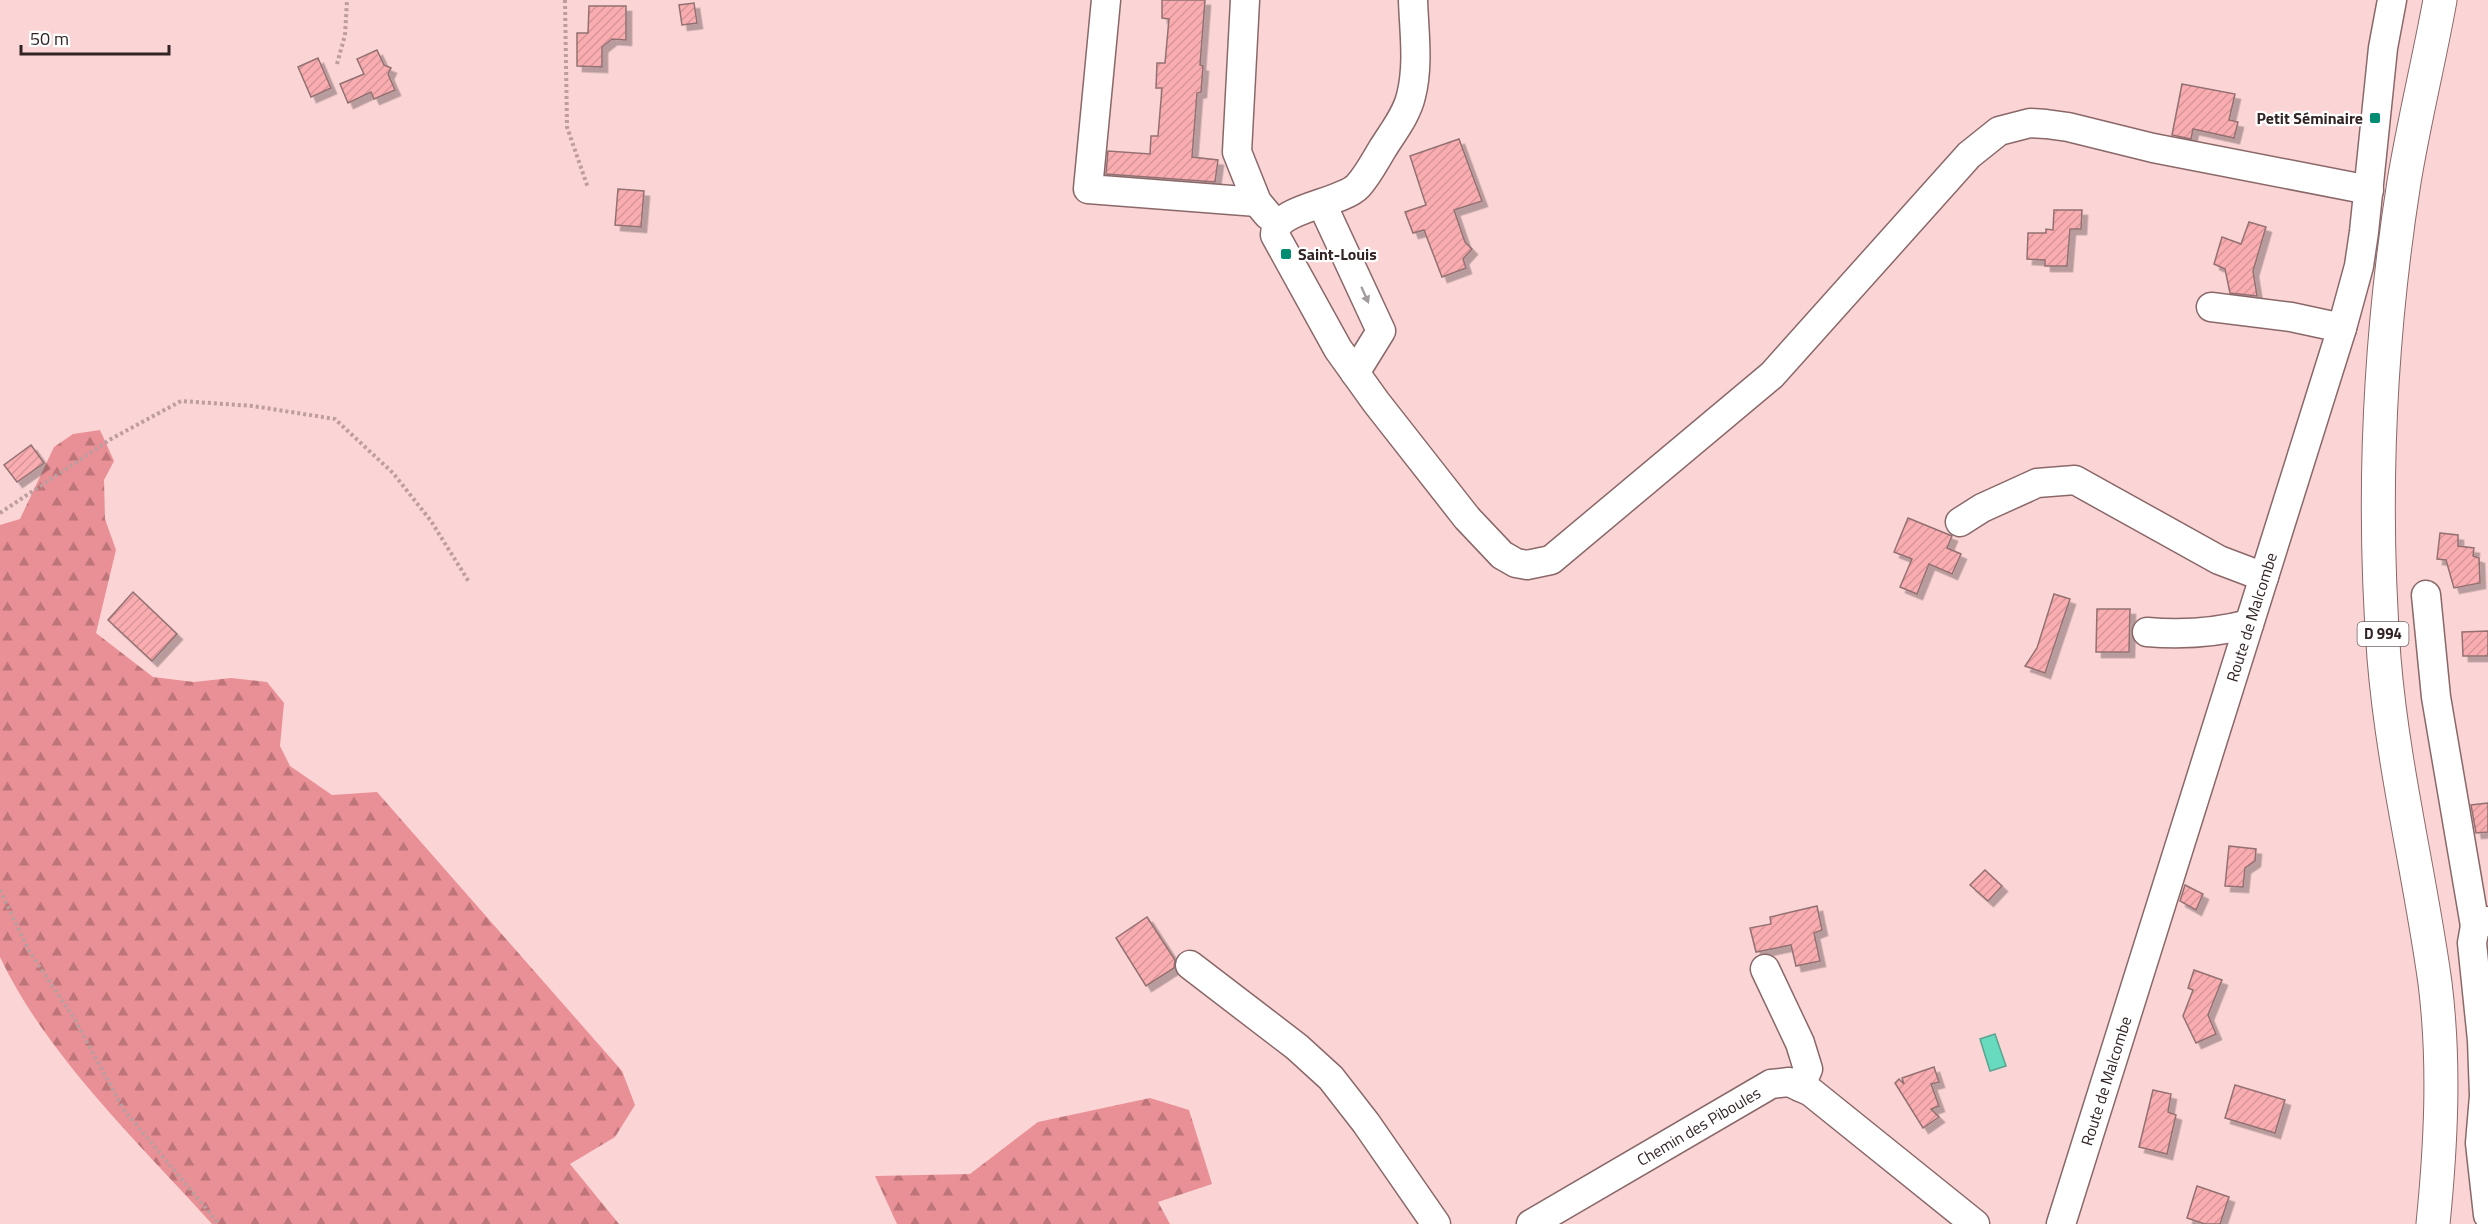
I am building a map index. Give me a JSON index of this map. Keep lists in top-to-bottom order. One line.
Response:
{"streets":{"main road":["D 994"],"street":["Route de Malcombe","Chemin des Piboules"]},"places":{"transit":["Petit Séminaire","Saint-Louis"]},"scale_bar":"50 m"}
